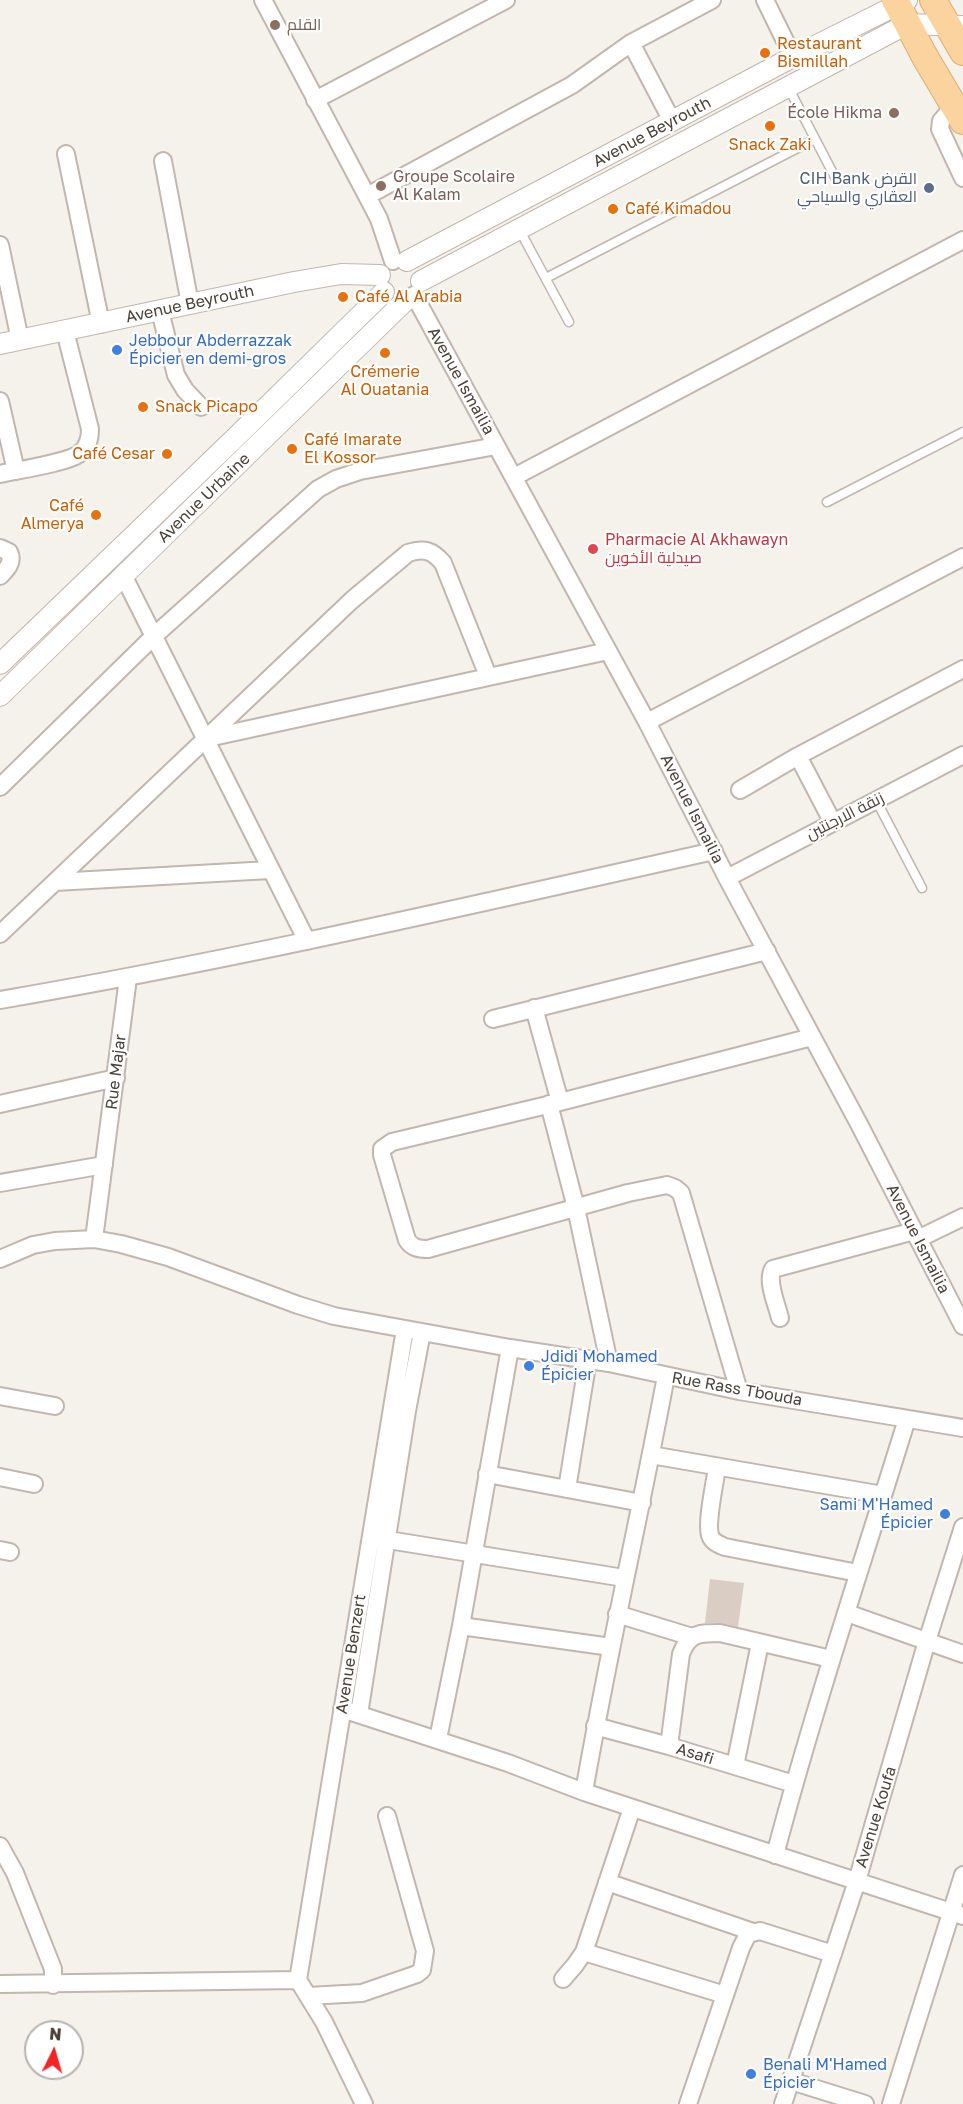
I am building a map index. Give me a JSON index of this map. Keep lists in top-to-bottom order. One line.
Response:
{"streets":{"street":["Avenue Beyrouth","Avenue Ismailia","Avenue Urbaine","زنقة الارجنتين","Rue Majar","Rue Rass Tbouda","Avenue Benzert","Asafi","Avenue Koufa"]},"crossings":[["Avenue Beyrouth","Avenue Ismailia"],["Avenue Beyrouth","Avenue Urbaine"],["Avenue Ismailia","Avenue Urbaine"],["Avenue Ismailia","زنقة الارجنتين"],["Rue Majar","Rue Rass Tbouda"],["Rue Rass Tbouda","Avenue Benzert"]],"places":["القلم","Restaurant Bismillah","École Hikma","Snack Zaki","Groupe Scolaire Al Kalam","CIH Bank القرض العقاري والسياحي","Café Kimadou","Café Al Arabia","Jebbour Abderrazzak Épicier en demi-gros","Crémerie Al Ouatania","Snack Picapo","Café Imarate El Kossor","Café Cesar","Café Almerya","Pharmacie Al Akhawayn صيدلية الأخوين","Jdidi Mohamed Épicier","Sami M'Hamed Épicier","Benali M'Hamed Épicier"],"north":"top"}
